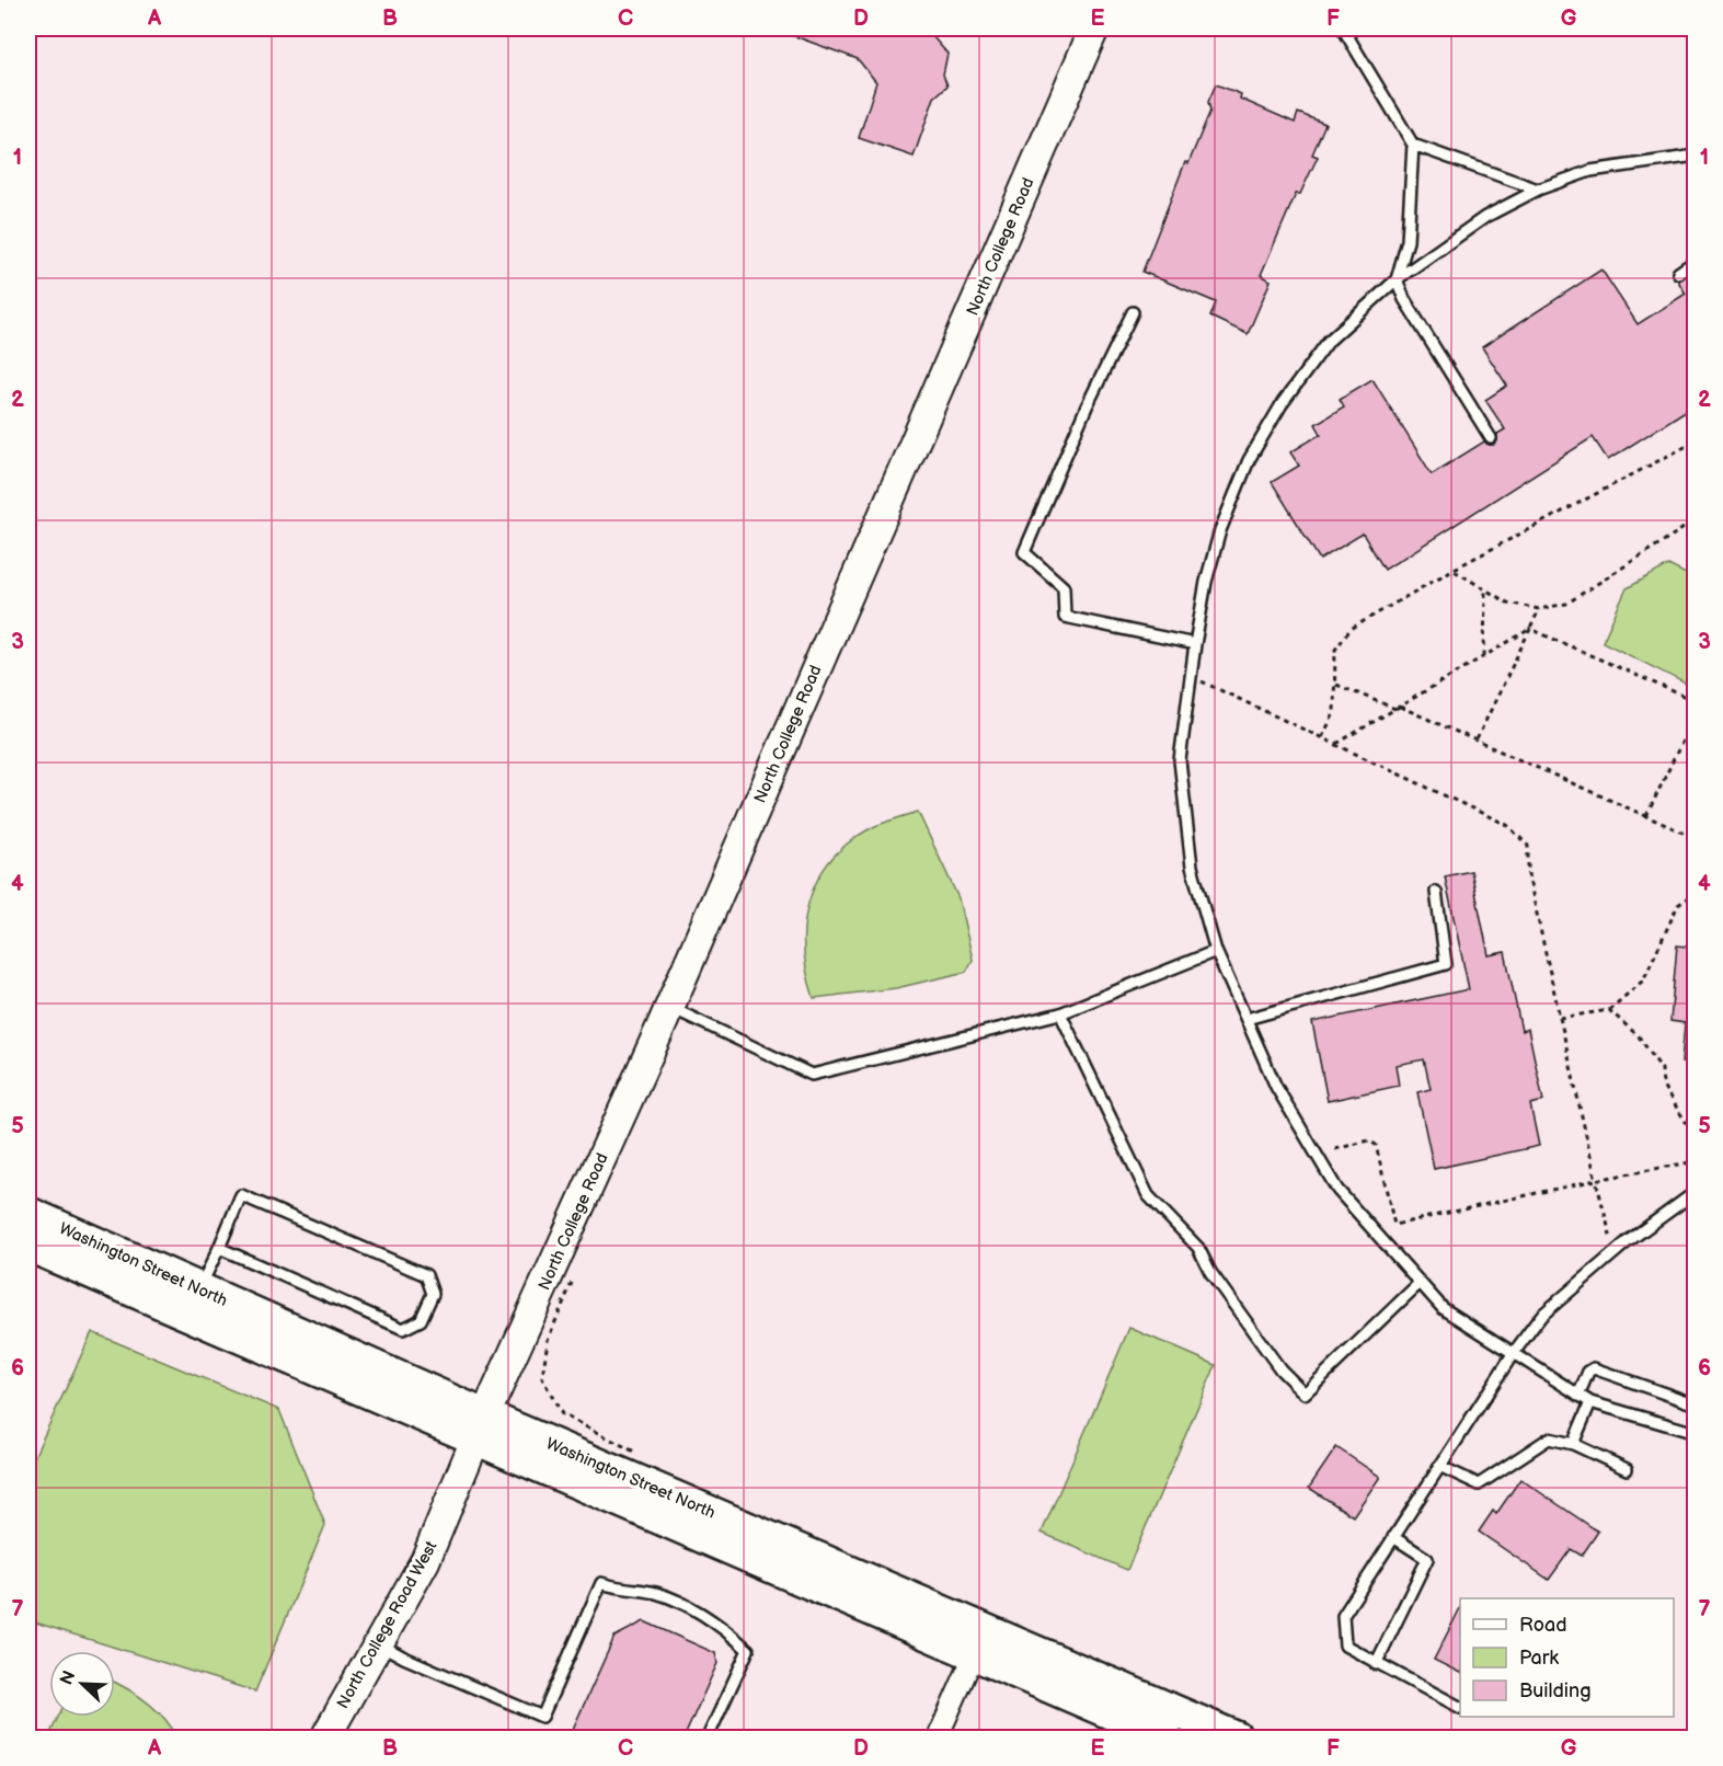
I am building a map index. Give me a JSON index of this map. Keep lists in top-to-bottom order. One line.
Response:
{"streets":{"main road":["Washington Street North"],"street":["North College Road","North College Road West"]},"crossings":[["North College Road","Washington Street North"],["North College Road","North College Road West"],["Washington Street North","North College Road West"]],"legend":["Road","Park","Building"],"north":"top left","grid":{"columns":["A","B","C","D","E","F","G"],"rows":["1","2","3","4","5","6","7"]}}
